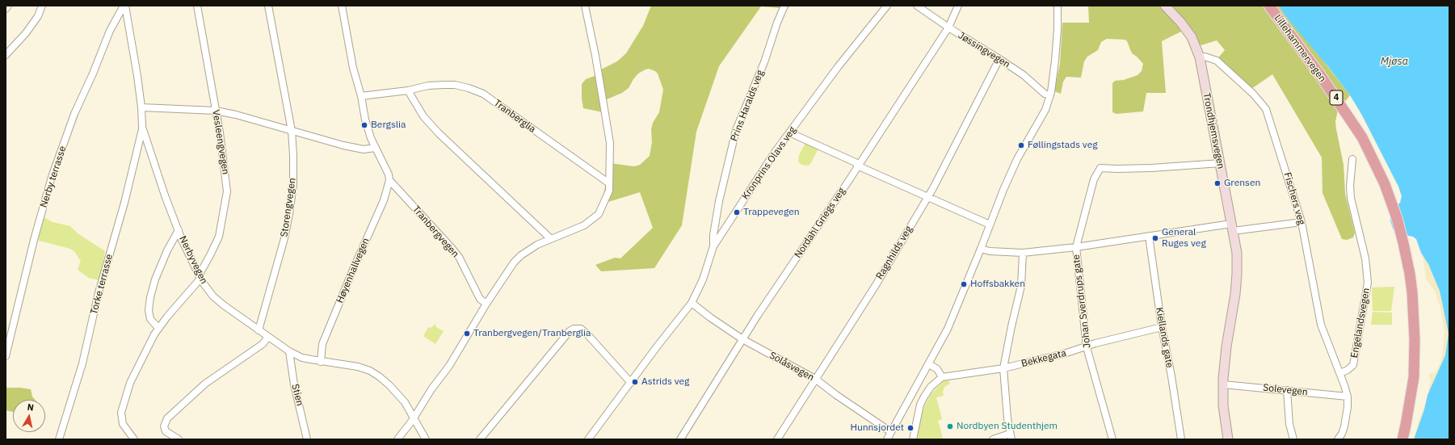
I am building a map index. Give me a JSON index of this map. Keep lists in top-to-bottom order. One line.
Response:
{"streets":{"highway":["Lillehammervegen","4"],"main road":["Trondhjemsvegen"],"street":["Jøssingvegen","Prins Haralds veg","Tranberglia","Vesleengvegen","Kronprins Olavs veg","Nerby terrasse","Fischers veg","Storengvegen","Nordahl Griegs veg","Tranbergvegen","Ragnhilds veg","Nerbyvegen","Høyenhallvegen","Torke terrasse","Johan Sverdrups gate","Engelandsvegen","Kiellands gate","Bekkegata","Solåsvegen","Solevegen","Stien"]},"crossings":[["Jøssingvegen","Nordahl Griegs veg"],["Jøssingvegen","Ragnhilds veg"],["Prins Haralds veg","Kronprins Olavs veg"],["Tranberglia","Tranbergvegen"],["Trondhjemsvegen","Fischers veg"],["Trondhjemsvegen","Johan Sverdrups gate"],["Trondhjemsvegen","Solevegen"],["Vesleengvegen","Nerbyvegen"],["Kronprins Olavs veg","Solåsvegen"],["Nerby terrasse","Nerbyvegen"],["Fischers veg","Engelandsvegen"],["Storengvegen","Nerbyvegen"],["Nordahl Griegs veg","Solåsvegen"],["Tranbergvegen","Høyenhallvegen"],["Ragnhilds veg","Solåsvegen"],["Nerbyvegen","Høyenhallvegen"],["Nerbyvegen","Torke terrasse"],["Nerbyvegen","Stien"],["Johan Sverdrups gate","Bekkegata"],["Kiellands gate","Bekkegata"]],"water":["Mjøsa"],"places":["Bergslia","Føllingstads veg","Grensen","Trappevegen","General Ruges veg","Hoffsbakken","Tranbergvegen/Tranberglia","Astrids veg","Nordbyen Studenthjem","Hunnsjordet"],"north":"top"}
